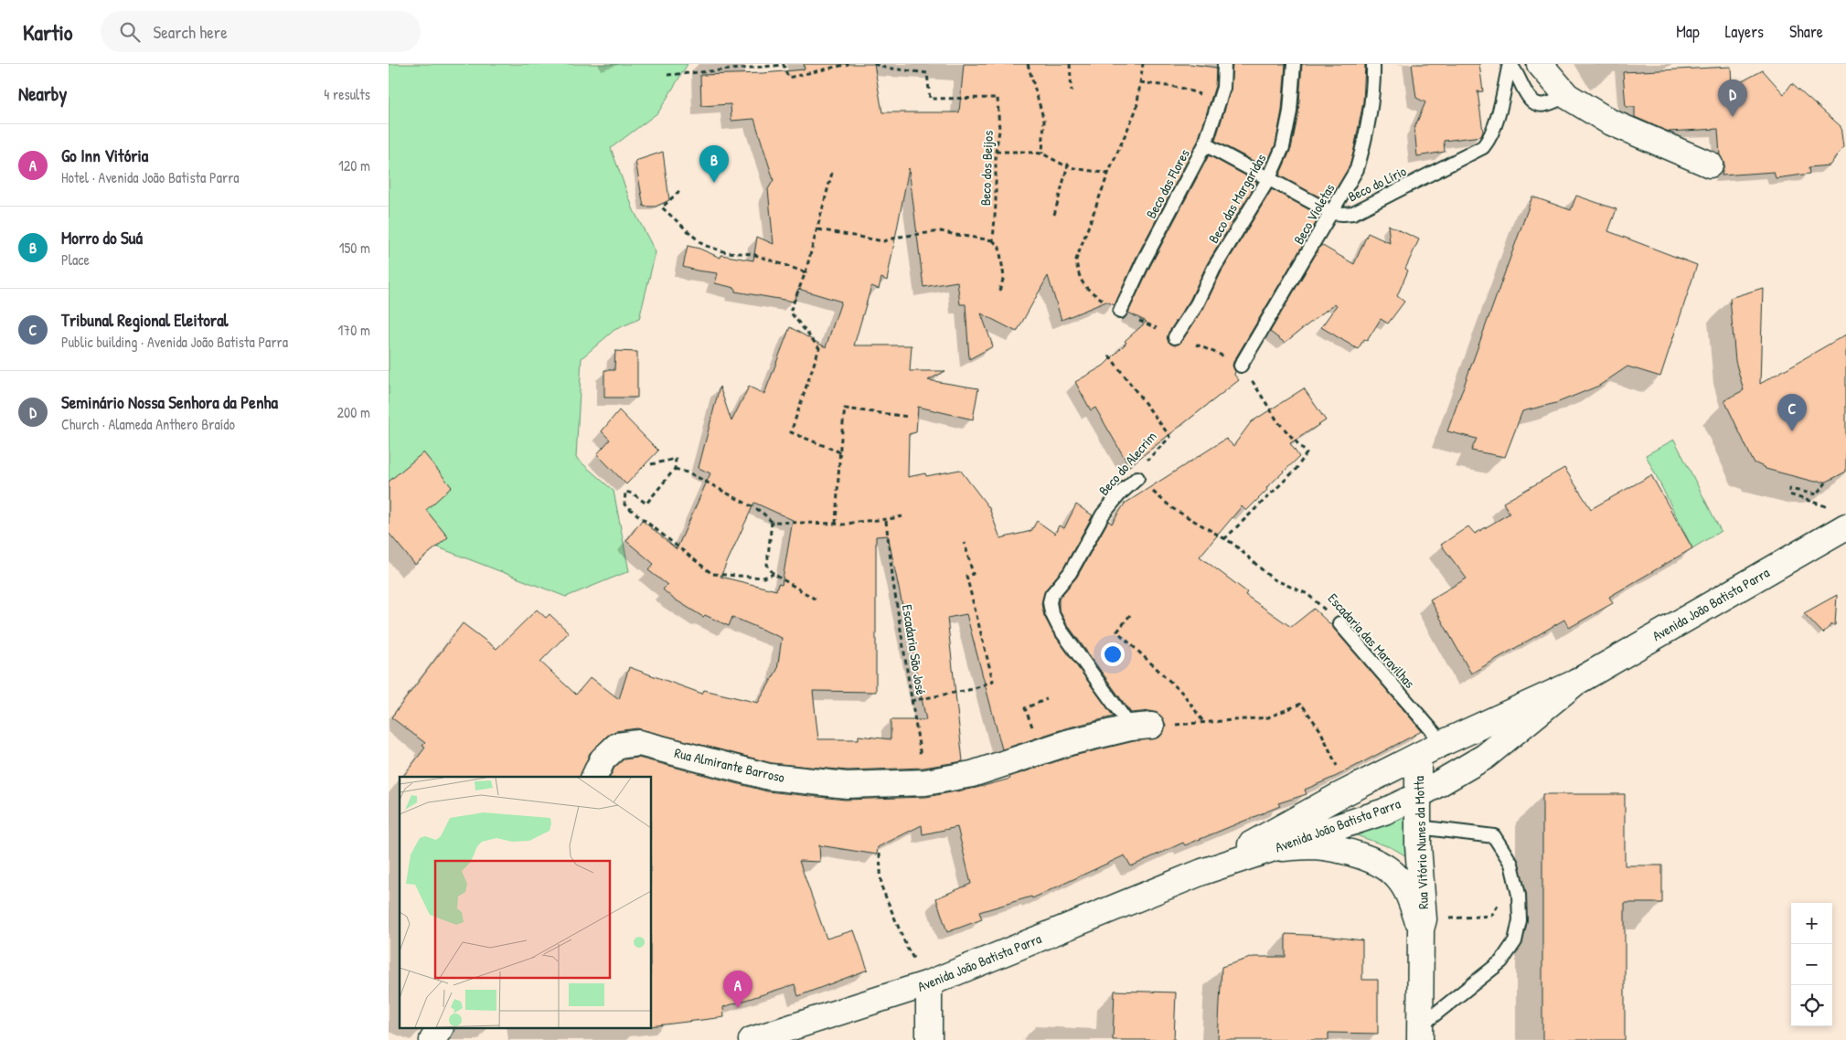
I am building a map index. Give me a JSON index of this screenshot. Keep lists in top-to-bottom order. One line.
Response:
{"streets":{"main road":["Avenida João Batista Parra","Rua Almirante Barroso","Rua Vitório Nunes da Motta"],"lane":["Beco das Flores","Beco do Lírio","Beco das Margaridas","Beco Violetas","Beco do Alecrim","Escadaria das Maravilhas"],"path":["Beco dos Beijos","Escadaria São José"]},"crossings":[["Beco do Lírio","Beco Violetas"],["Beco do Alecrim","Escadaria das Maravilhas"],["Beco do Alecrim","Rua Almirante Barroso"],["Avenida João Batista Parra","Escadaria das Maravilhas"],["Avenida João Batista Parra","Rua Vitório Nunes da Motta"],["Escadaria São José","Rua Almirante Barroso"]],"page":{"header":"Kartio","search":"Search here","nav":["Map","Layers","Share"],"heading":["Nearby","4 results"],"pins":["D","B","C","A"],"list":[{"mark":"A","name":"Go Inn Vitória","note":"Hotel · Avenida João Batista Parra","value":"120 m"},{"mark":"B","name":"Morro do Suá","note":"Place","value":"150 m"},{"mark":"C","name":"Tribunal Regional Eleitoral","note":"Public building · Avenida João Batista Parra","value":"170 m"},{"mark":"D","name":"Seminário Nossa Senhora da Penha","note":"Church · Alameda Anthero Braído","value":"200 m"}],"map_buttons":["+","−"]}}
